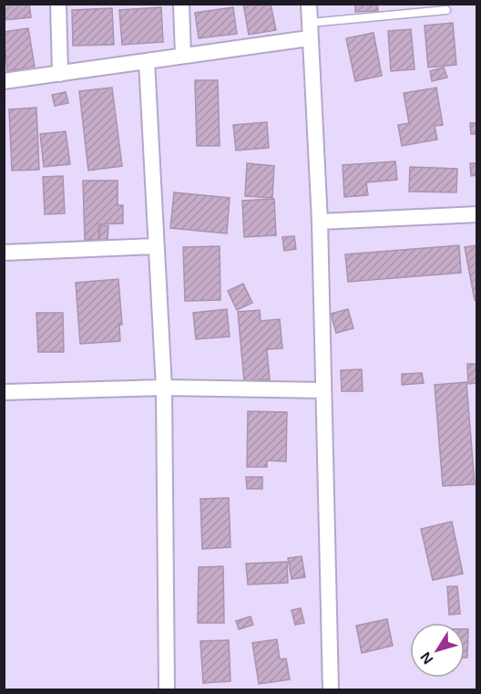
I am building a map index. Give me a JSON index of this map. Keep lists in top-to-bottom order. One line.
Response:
{"north":"bottom left"}
